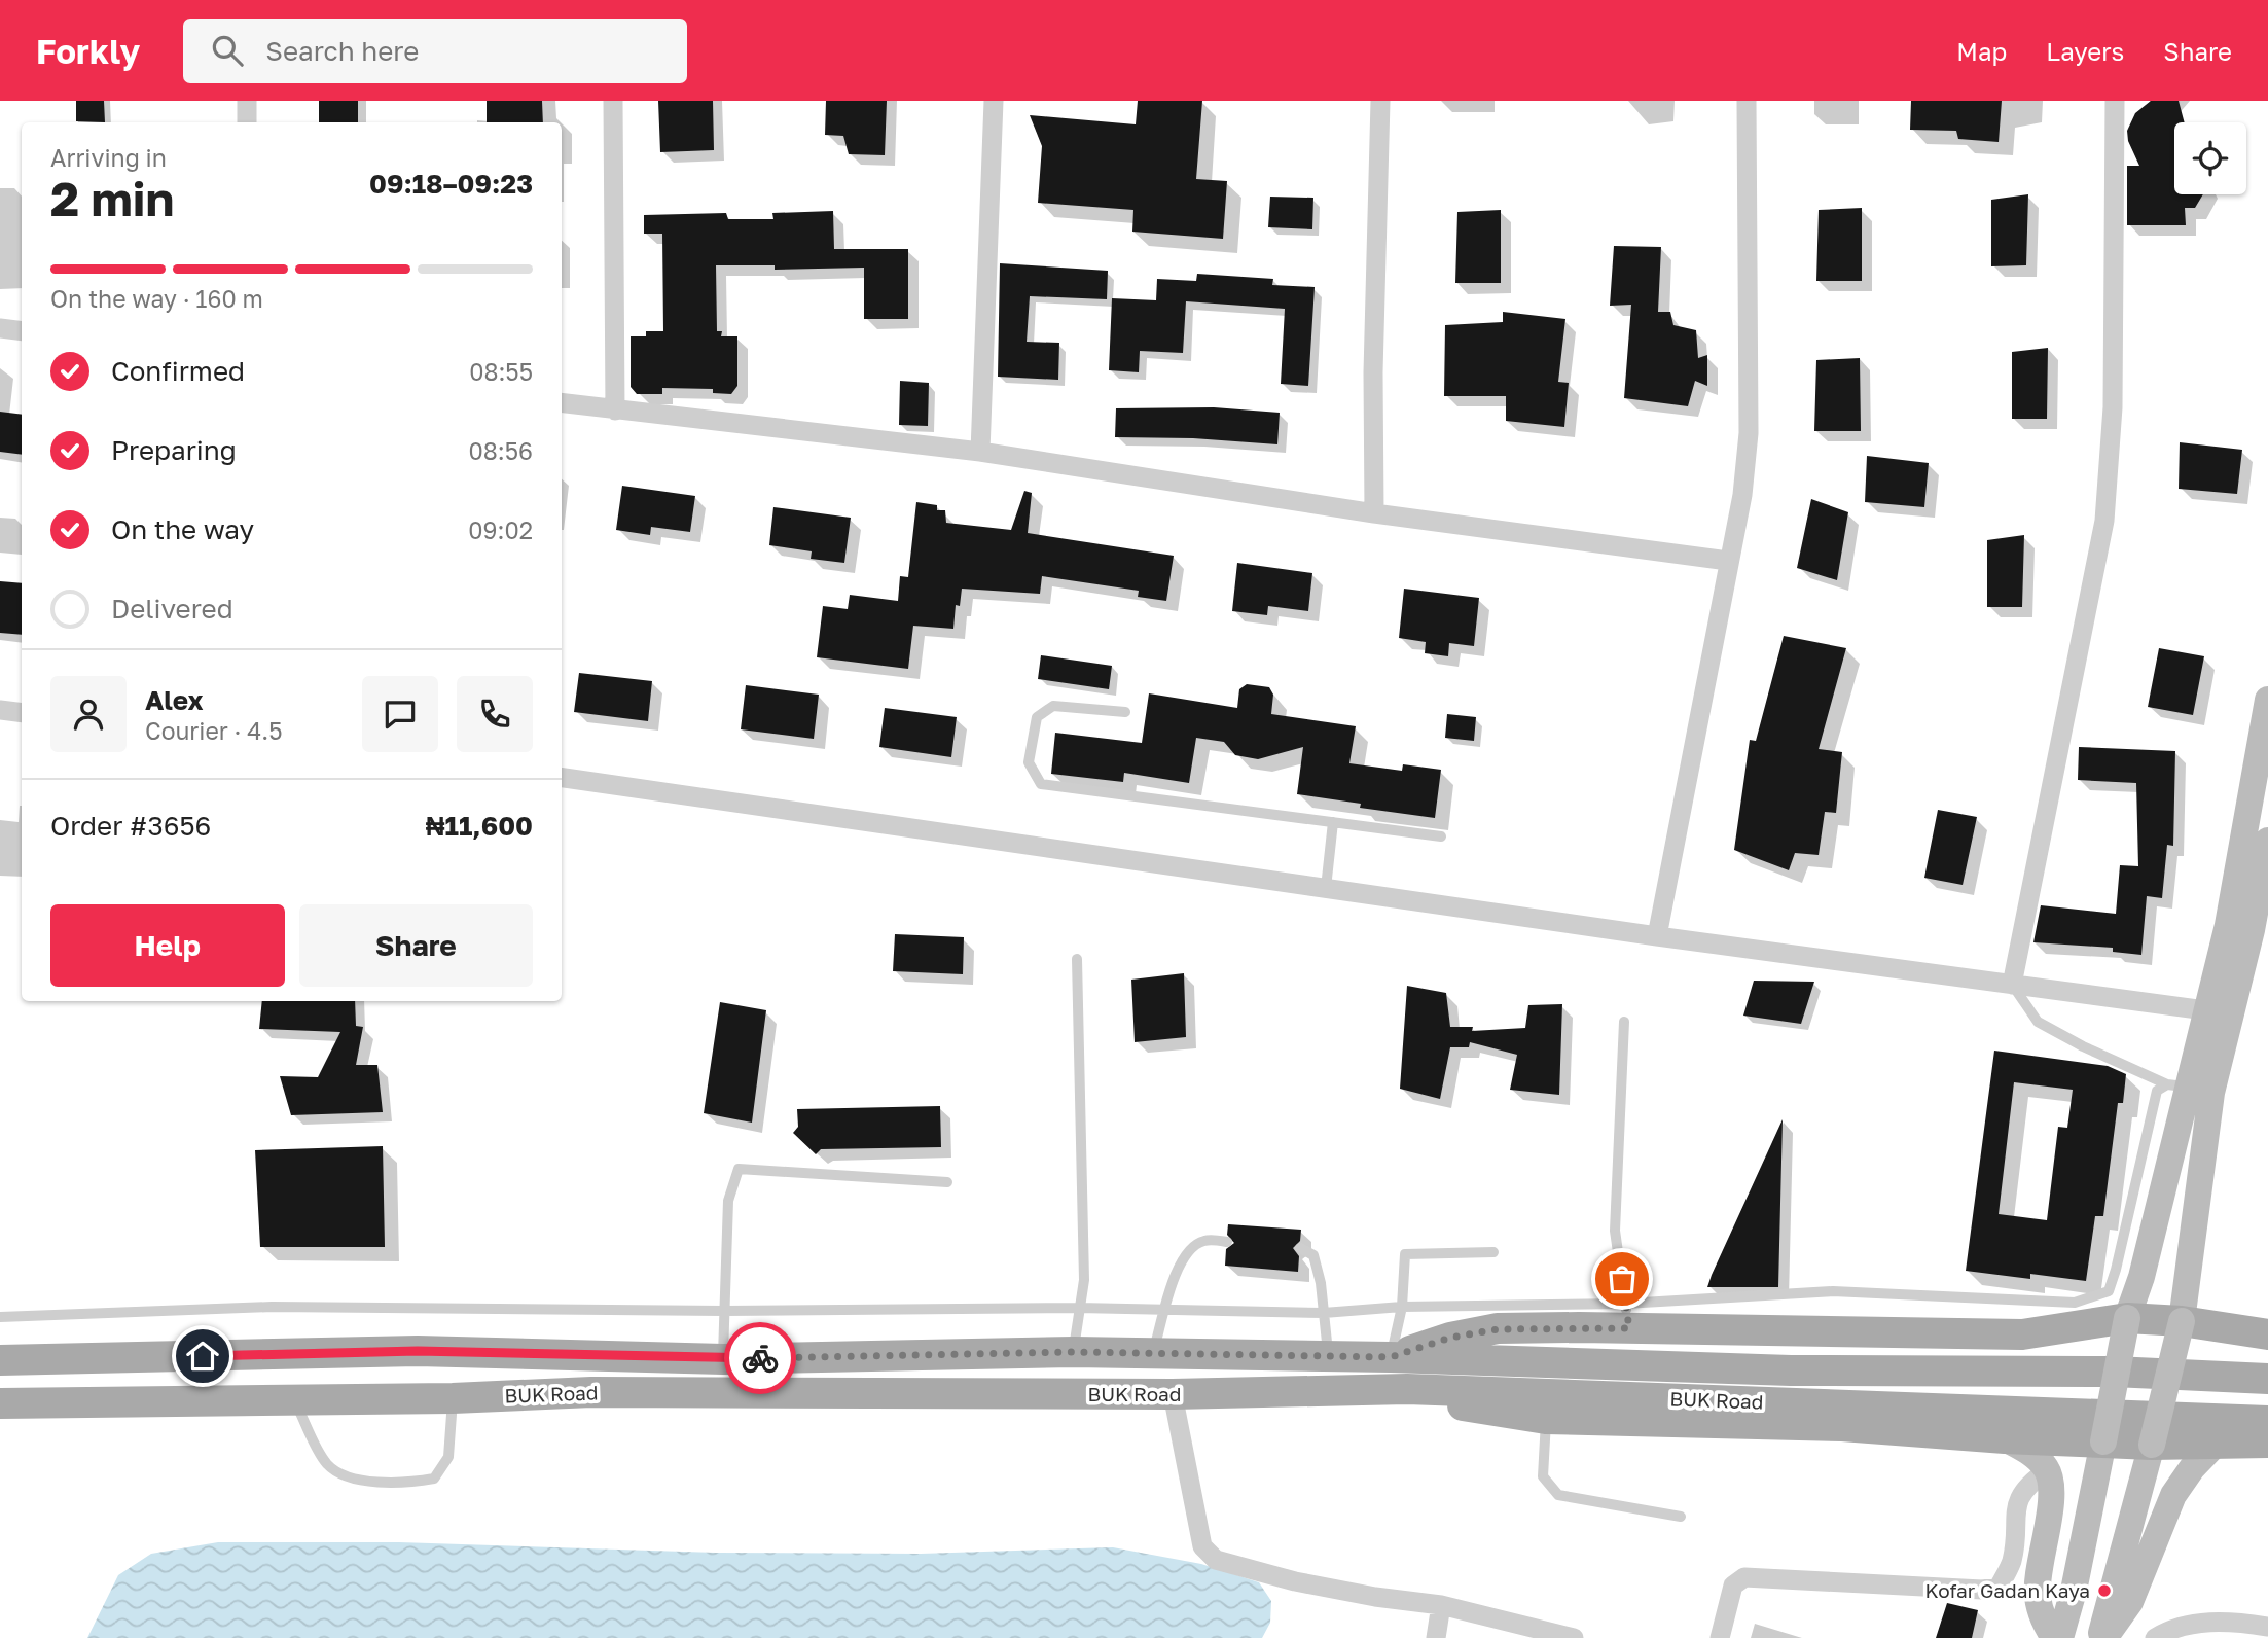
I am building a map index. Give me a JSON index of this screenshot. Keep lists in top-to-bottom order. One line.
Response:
{"streets":{"main road":["BUK Road"]},"places":["Kofar Gadan Kaya"],"page":{"header":"Forkly","search":"Search here","nav":["Map","Layers","Share"],"heading":["2 min","Arriving in","09:18–09:23"],"panel":["Alex","Courier · 4.5","Order #3656","₦11,600"],"bar":"On the way · 160 m","list":[["Confirmed","08:55"],["Preparing","08:56"],["On the way","09:02"],"Delivered"],"buttons":["Help","Share"]}}
